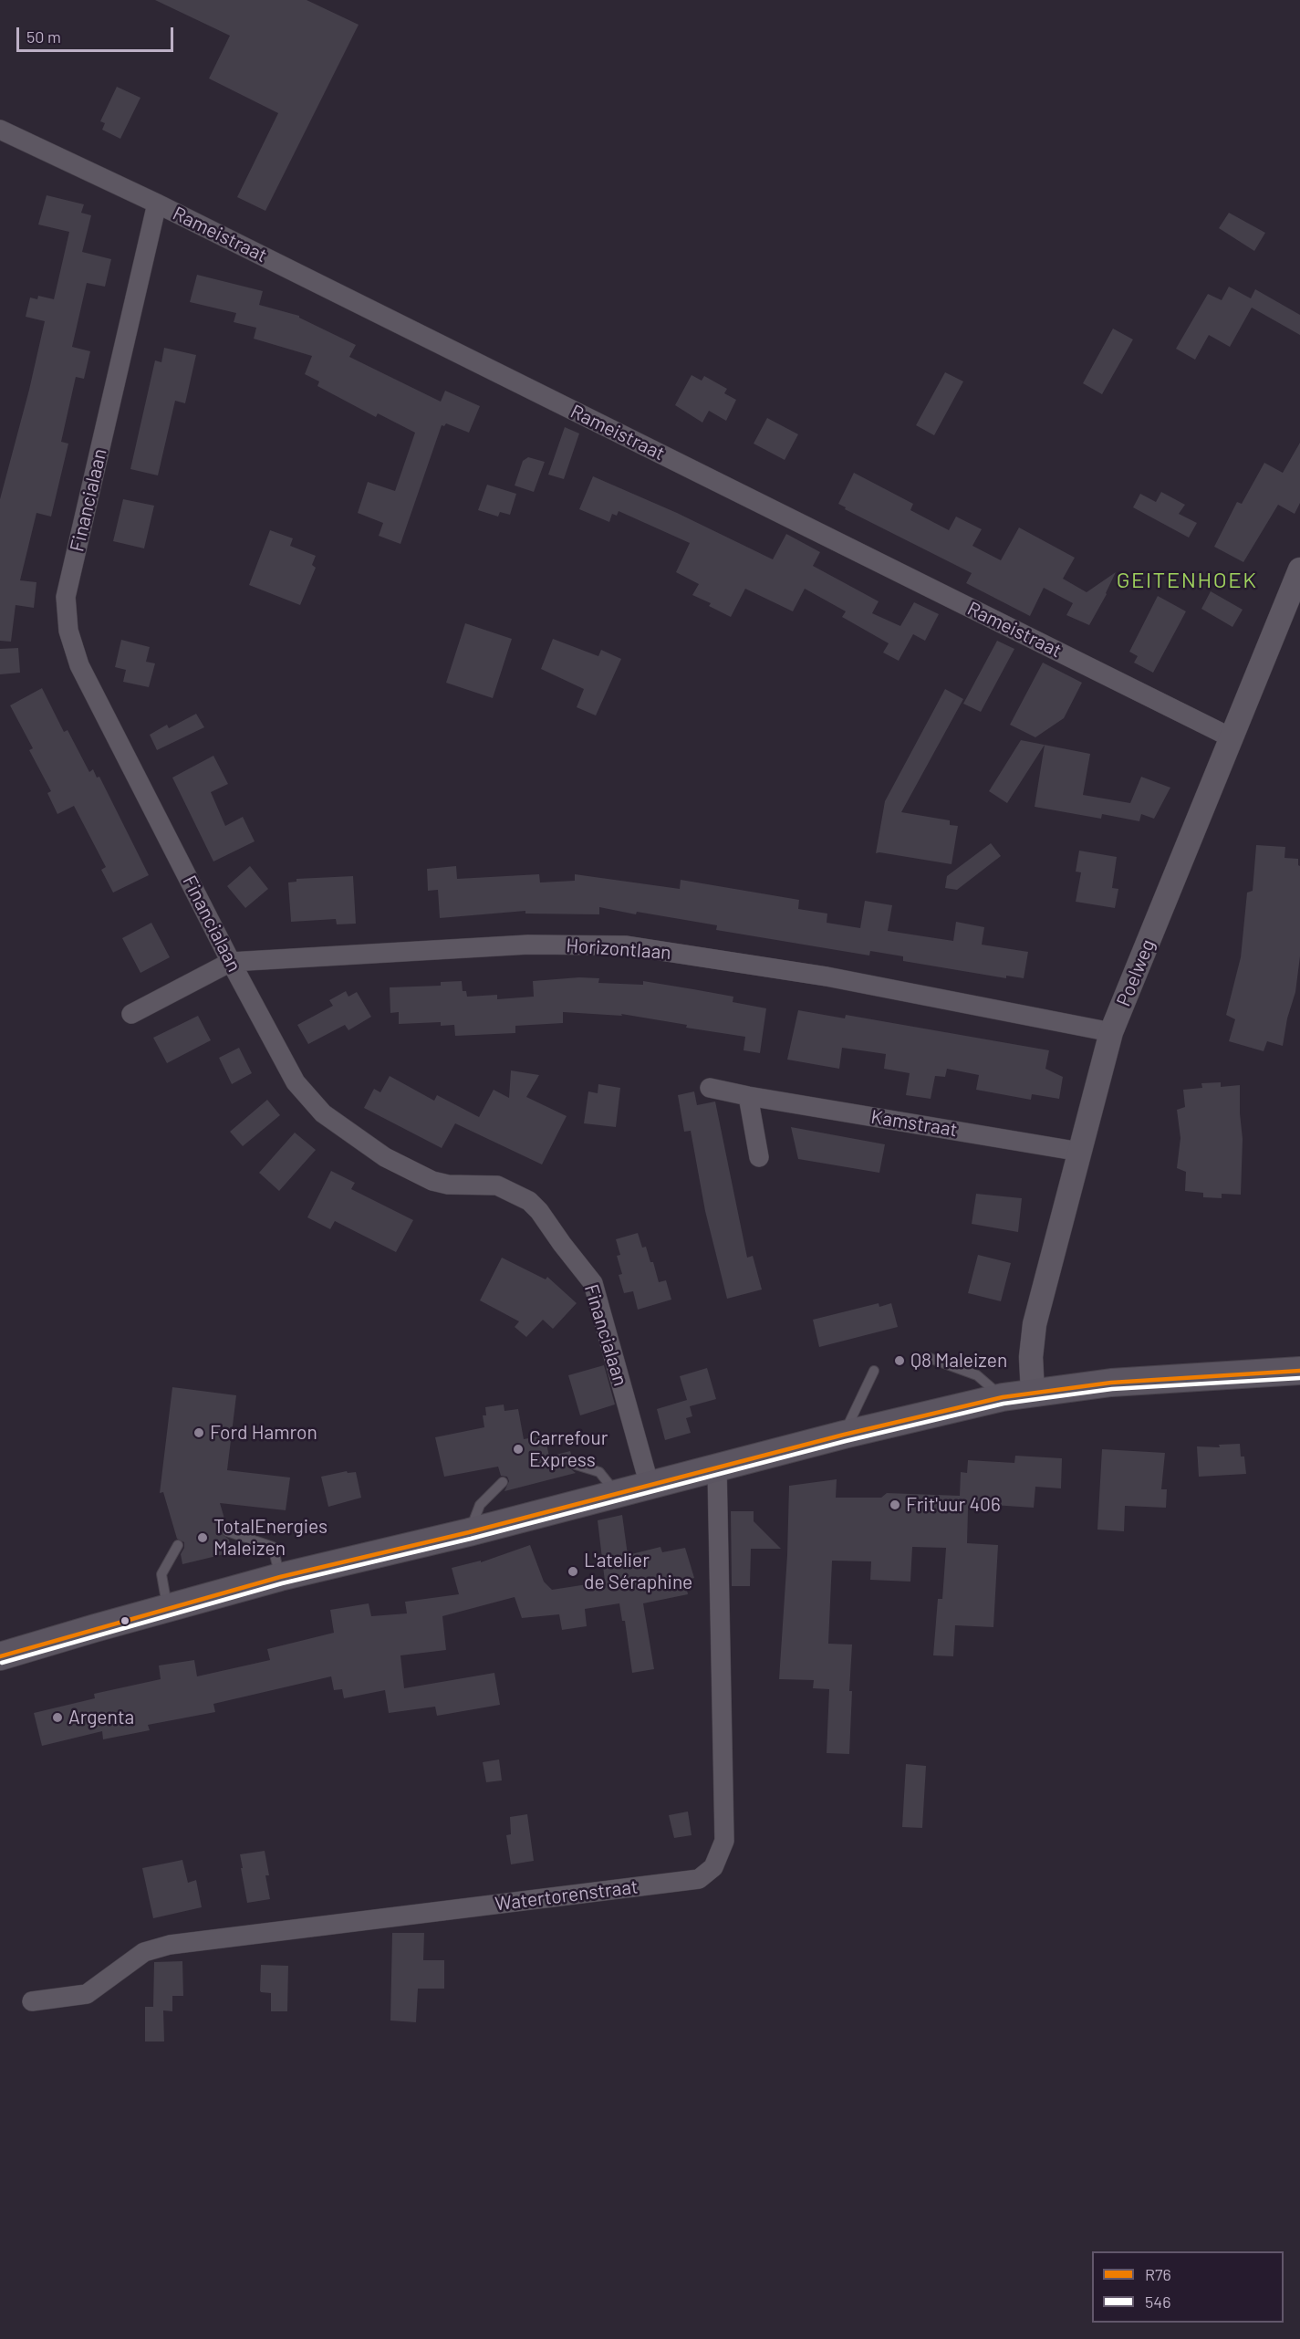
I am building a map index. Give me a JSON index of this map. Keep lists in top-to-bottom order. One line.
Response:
{"streets":{"street":["Rameistraat","Financialaan","Horizontlaan","Poelweg","Kamstraat","Watertorenstraat"]},"crossings":[["Rameistraat","Financialaan"],["Rameistraat","Poelweg"],["Financialaan","Horizontlaan"],["Horizontlaan","Poelweg"],["Poelweg","Kamstraat"]],"districts":["GEITENHOEK"],"places":["Q8 Maleizen","Ford Hamron","Carrefour Express","Frit'uur 406","TotalEnergies Maleizen","L'atelier de Séraphine","Argenta"],"lines":["transit line R76","transit line 546"],"legend":["R76","546"],"scale_bar":"50 m"}
